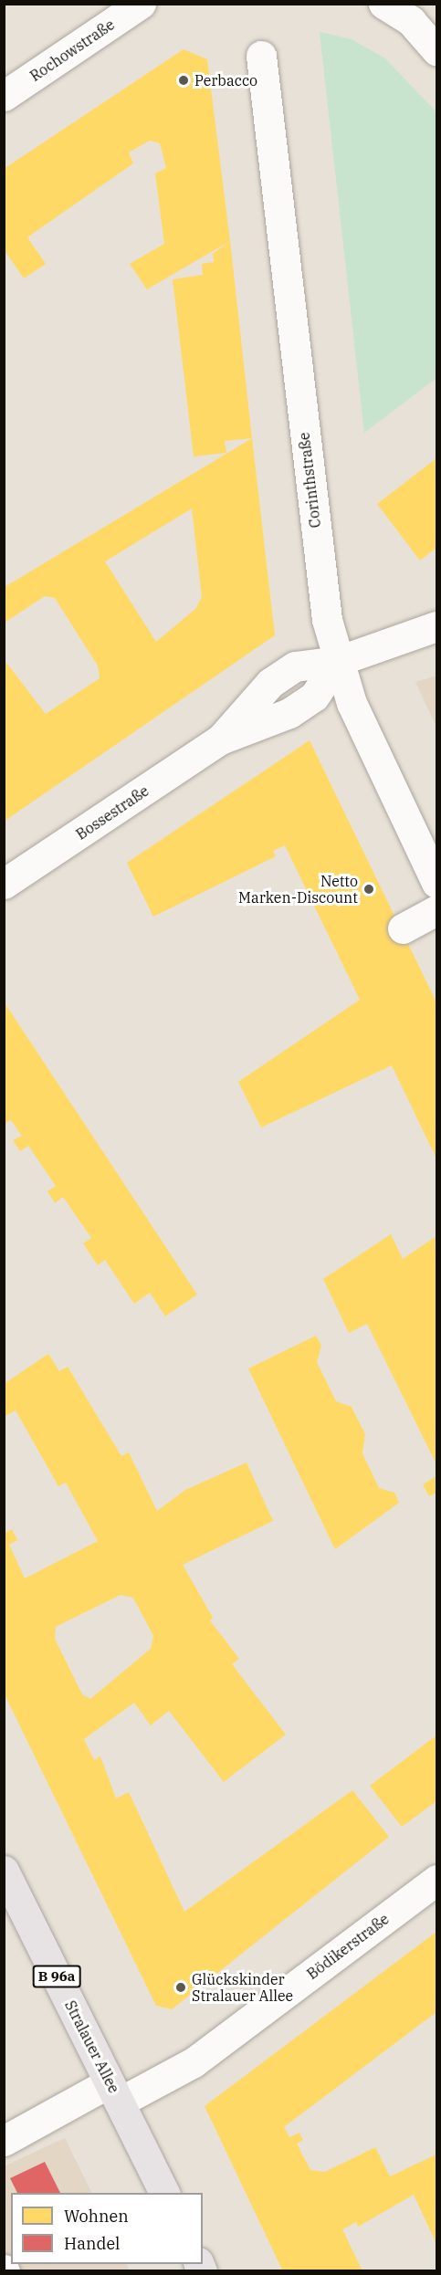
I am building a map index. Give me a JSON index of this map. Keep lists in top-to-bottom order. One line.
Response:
{"streets":{"main road":["B 96a","Stralauer Allee"],"street":["Rochowstraße","Corinthstraße","Bossestraße","Bödikerstraße"]},"crossings":[["Corinthstraße","Bossestraße"],["Bödikerstraße","Stralauer Allee"]],"places":["Perbacco","Netto Marken-Discount","Glückskinder Stralauer Allee"],"legend":["Wohnen","Handel"]}
